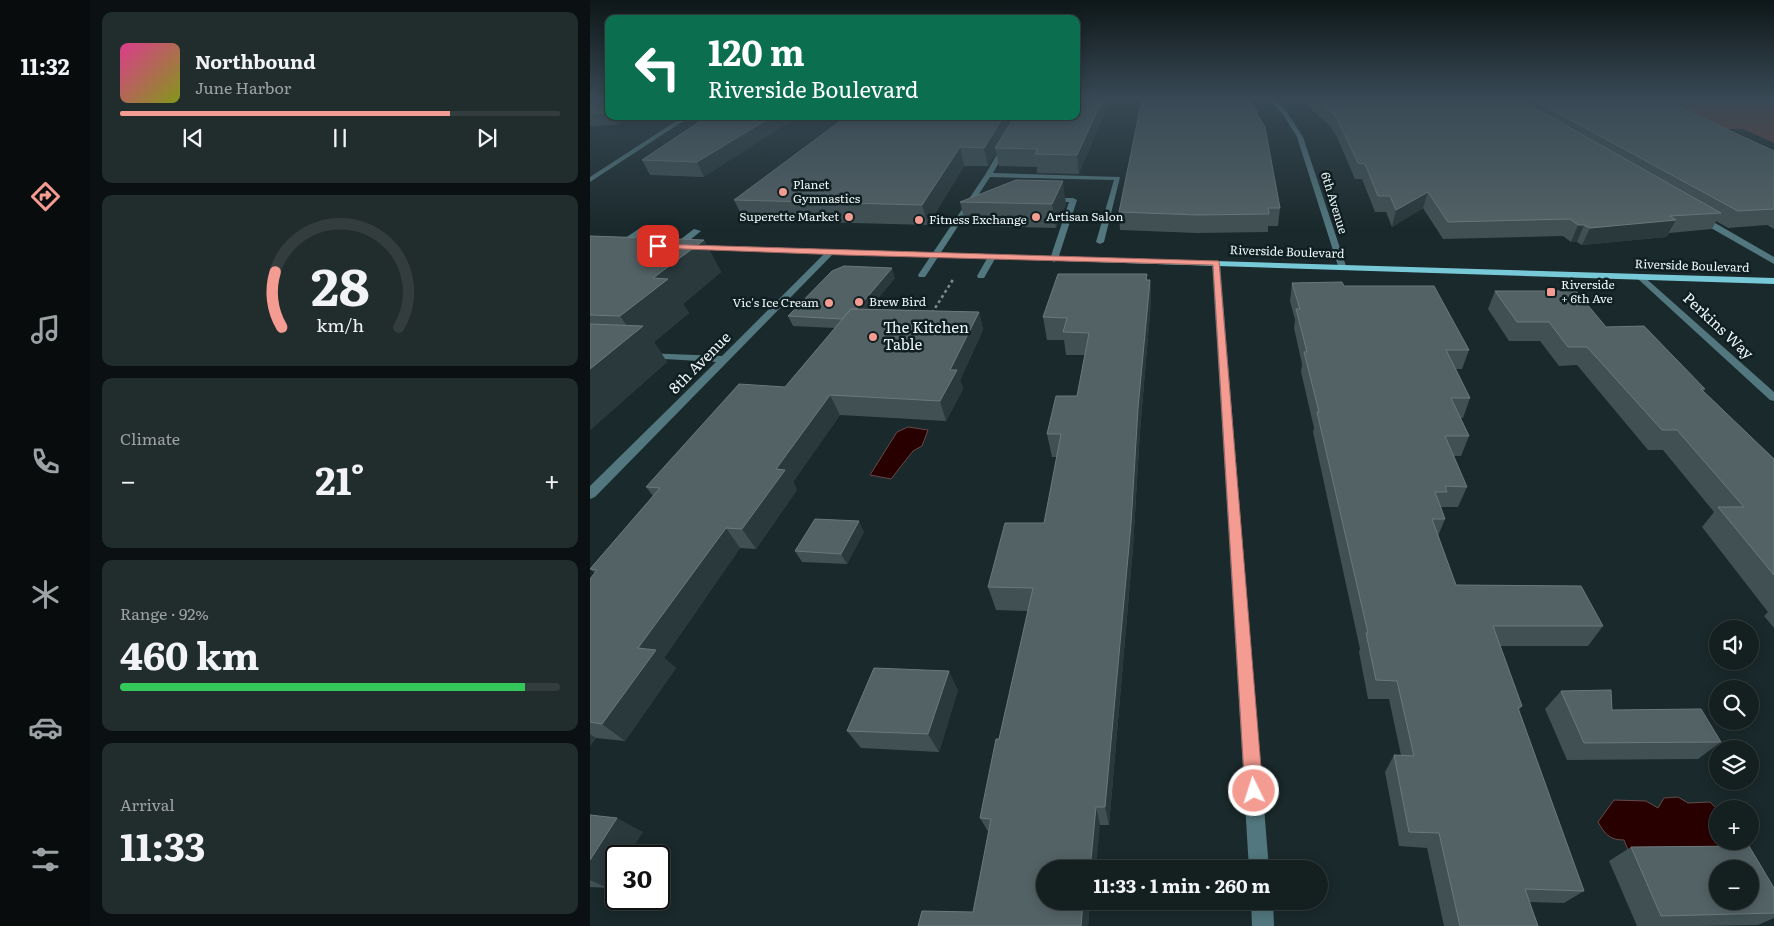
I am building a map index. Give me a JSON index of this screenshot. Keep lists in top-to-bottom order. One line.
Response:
{"streets":{"main road":["Riverside Boulevard"],"street":["6th Avenue","Perkins Way","8th Avenue"]},"crossings":[["6th Avenue","Riverside Boulevard"],["Riverside Boulevard","Perkins Way"],["Riverside Boulevard","8th Avenue"]],"places":{"other":["Planet Gymnastics","Superette Market","Artisan Salon","Fitness Exchange","Brew Bird","Vic's Ice Cream","The Kitchen Table"],"transit":["Riverside + 6th Ave"]},"page":{"tabs":"11:32","turn":["120 m","Riverside Boulevard"],"song":["Northbound","June Harbor"],"tile":["Climate",["Range · 92%","460 km"],["Arrival","11:33"]],"heat":["−","21°","+"],"map_buttons":["+","−"],"limit":"30","trip":"11:33 · 1 min · 260 m","gauge":["28","km/h"]}}
